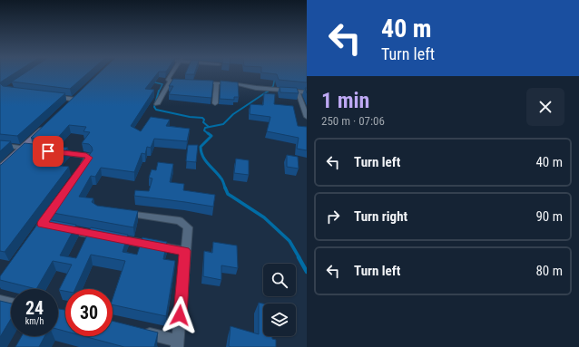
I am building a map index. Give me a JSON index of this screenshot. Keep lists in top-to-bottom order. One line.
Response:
{"page":{"turn":["40 m","Turn left"],"heading":["1 min","250 m · 07:06"],"list":[{"name":"Turn left","value":"40 m"},{"name":"Turn right","value":"90 m"},{"name":"Turn left","value":"80 m"}],"speed":"24 km/h","limit":"30"}}
